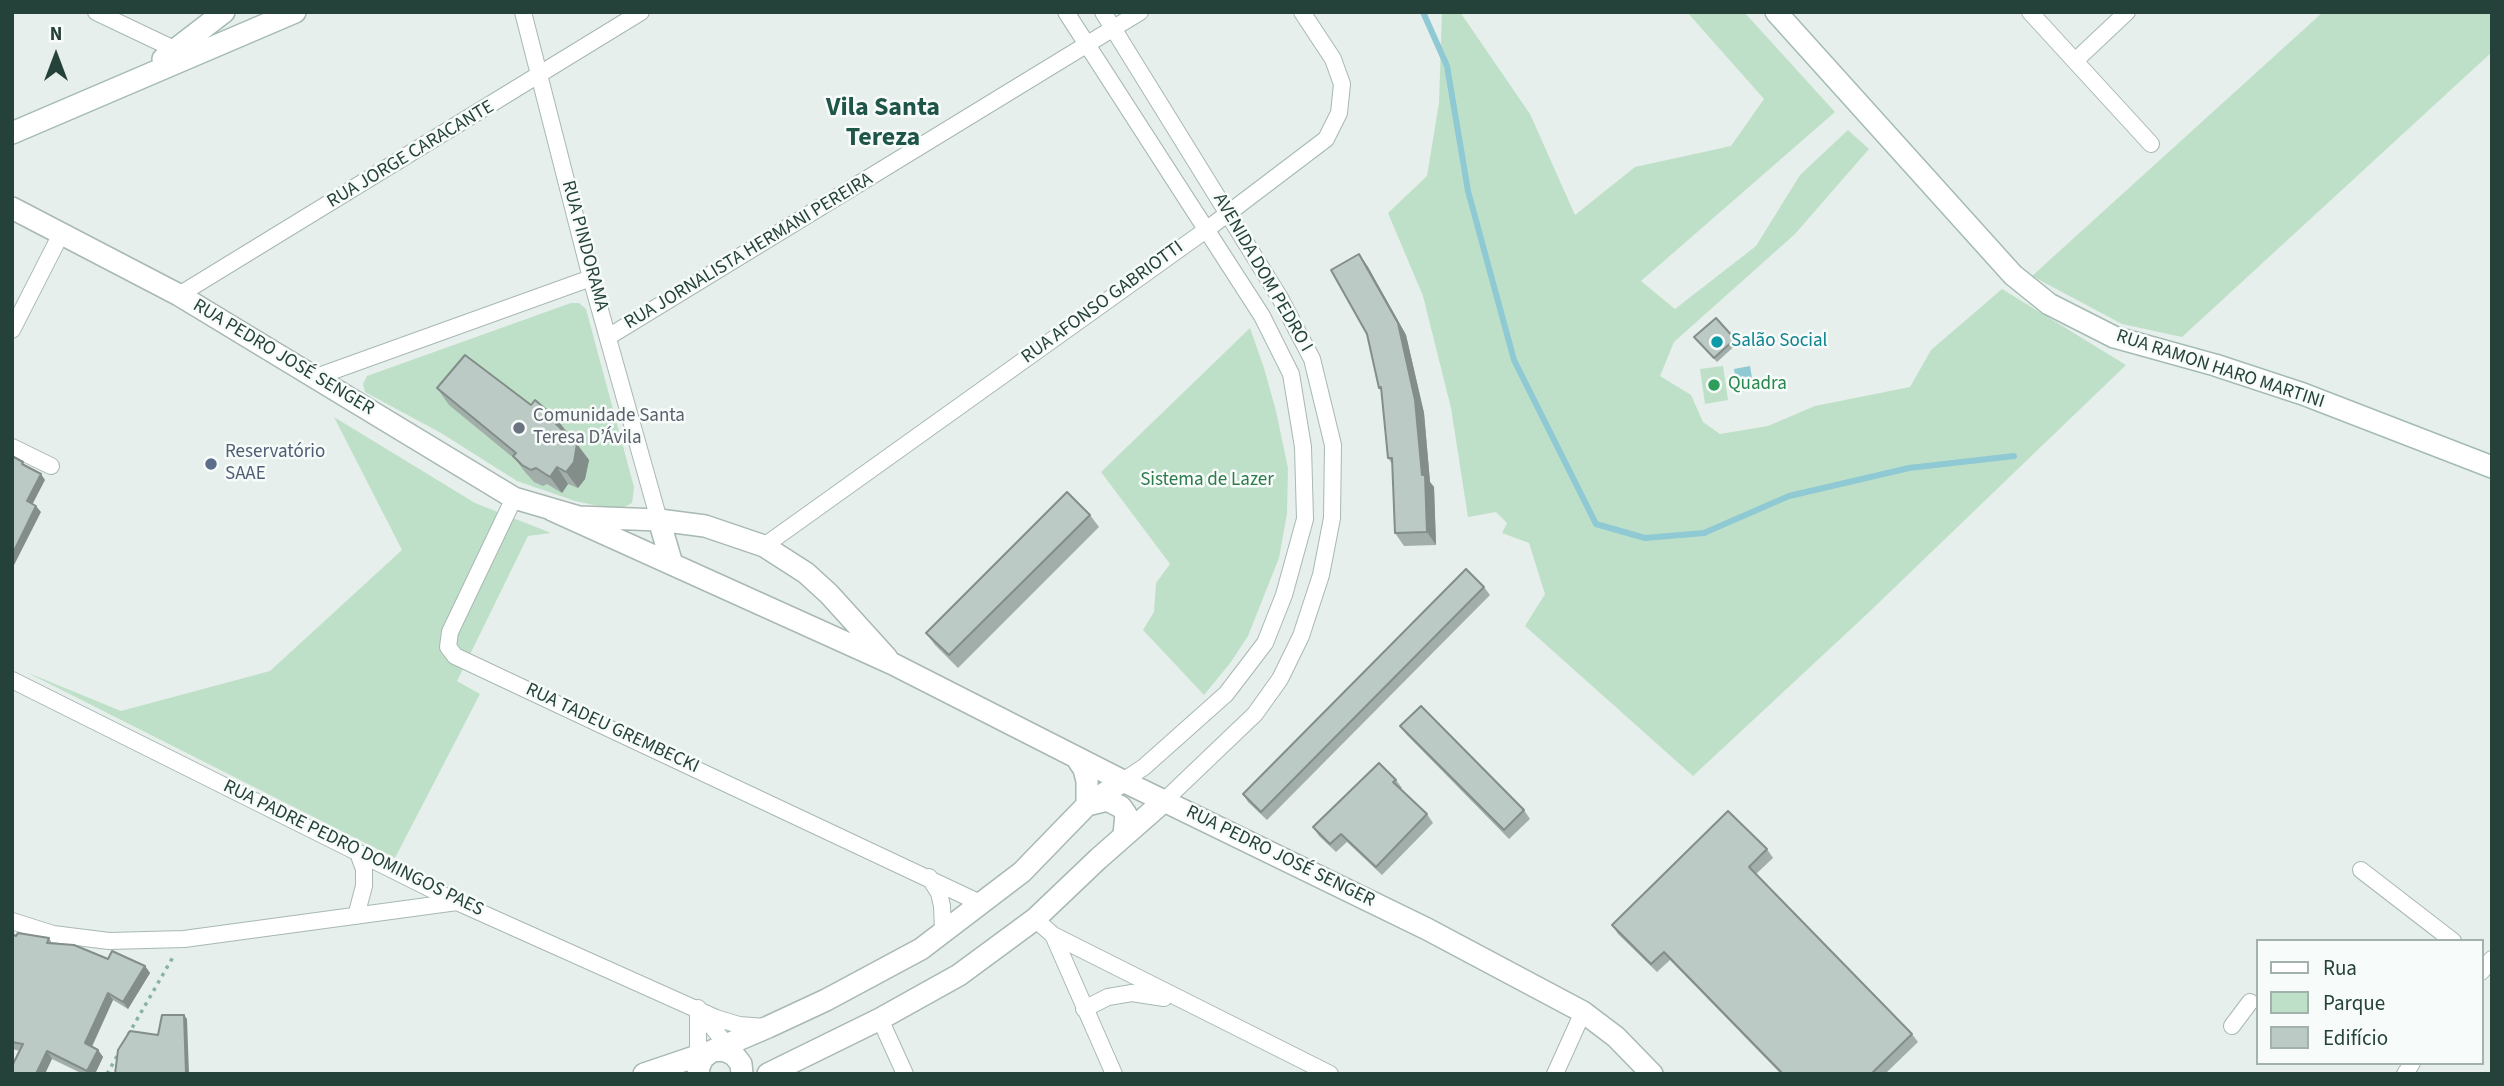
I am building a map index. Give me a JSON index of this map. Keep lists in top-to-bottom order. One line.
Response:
{"streets":{"street":["RUA JORGE CARACANTE","RUA PINDORAMA","RUA JORNALISTA HERMANI PEREIRA","AVENIDA DOM PEDRO I","RUA AFONSO GABRIOTTI","RUA PEDRO JOSÉ SENGER","RUA RAMON HARO MARTINI","RUA TADEU GREMBECKI","RUA PADRE PEDRO DOMINGOS PAES"]},"crossings":[["RUA JORGE CARACANTE","RUA PINDORAMA"],["RUA JORGE CARACANTE","RUA PEDRO JOSÉ SENGER"],["RUA PINDORAMA","RUA JORNALISTA HERMANI PEREIRA"],["RUA PINDORAMA","RUA PEDRO JOSÉ SENGER"],["RUA JORNALISTA HERMANI PEREIRA","AVENIDA DOM PEDRO I"],["AVENIDA DOM PEDRO I","RUA AFONSO GABRIOTTI"],["AVENIDA DOM PEDRO I","RUA PEDRO JOSÉ SENGER"],["RUA AFONSO GABRIOTTI","RUA PEDRO JOSÉ SENGER"],["RUA PEDRO JOSÉ SENGER","RUA TADEU GREMBECKI"]],"districts":["Vila Santa Tereza"],"parks":["Sistema de Lazer"],"places":["Salão Social","Quadra","Comunidade Santa Teresa D’Ávila","Reservatório SAAE"],"legend":["Rua","Parque","Edifício"],"north":"top"}
